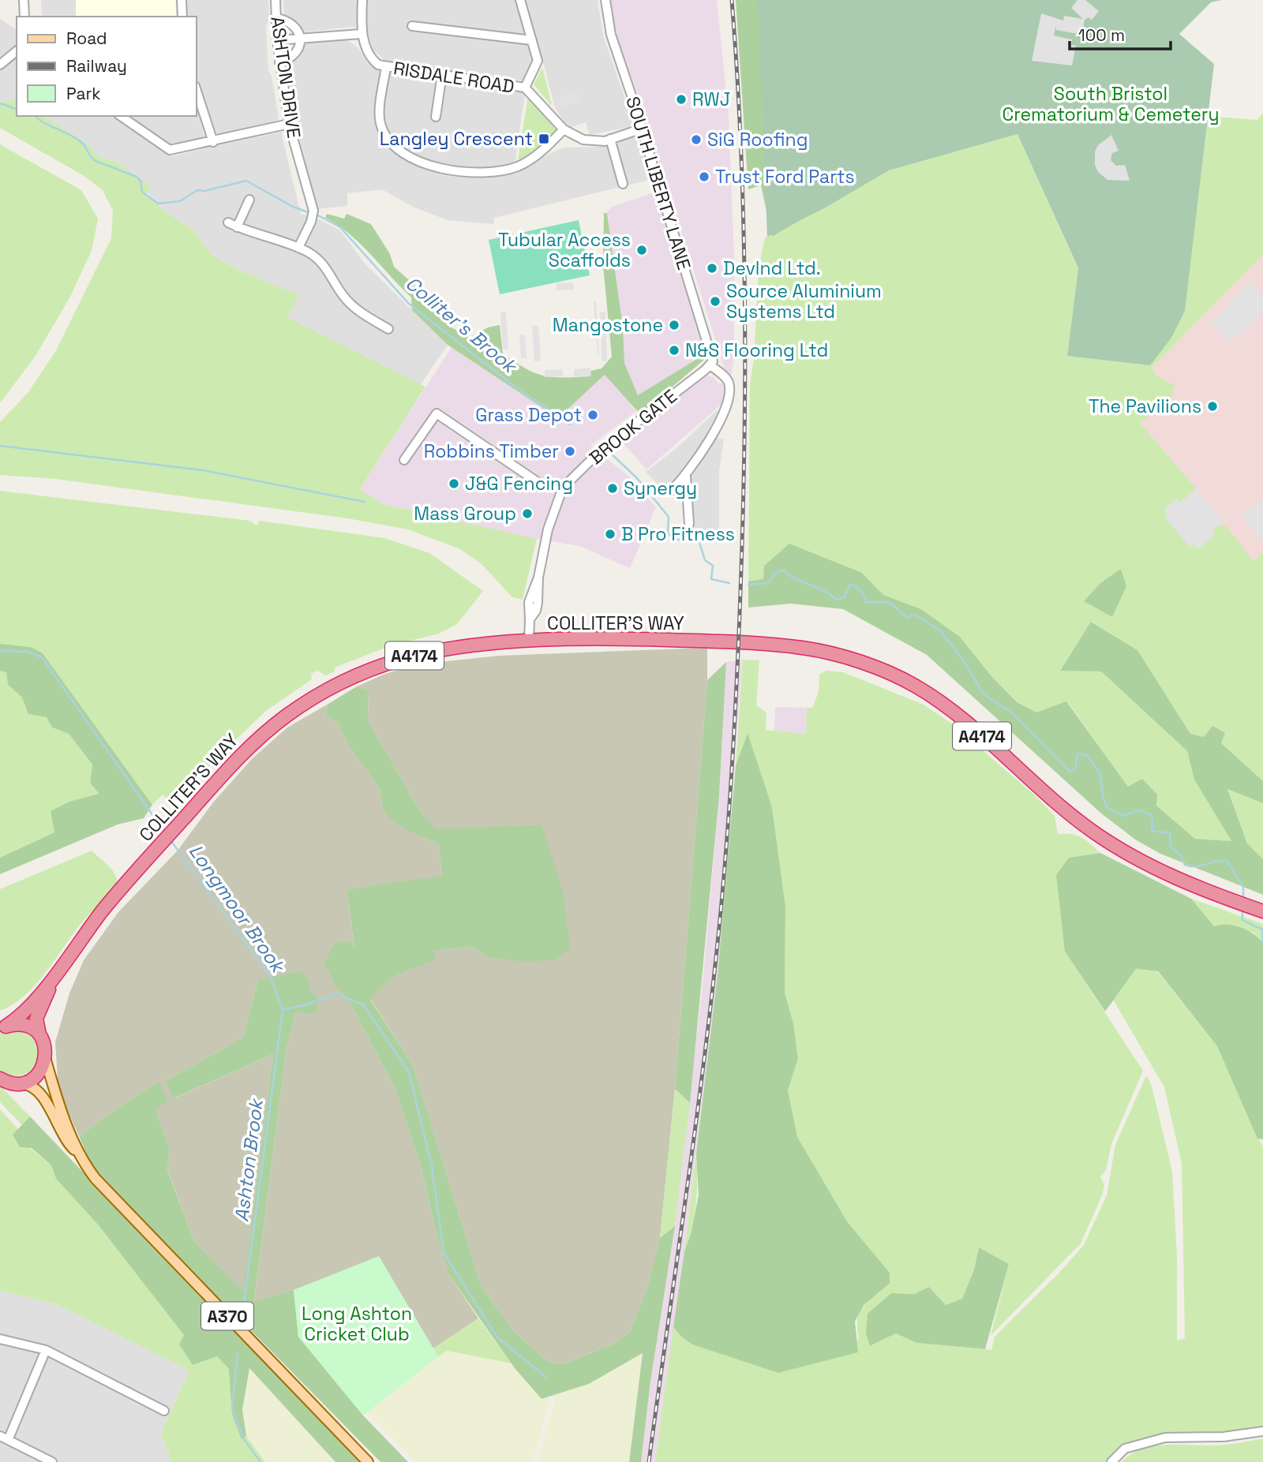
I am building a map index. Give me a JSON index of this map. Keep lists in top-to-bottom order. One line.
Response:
{"streets":{"highway":["COLLITER'S WAY","A4174"],"main road":["A370"],"street":["ASHTON DRIVE","RISDALE ROAD","SOUTH LIBERTY LANE","BROOK GATE"]},"crossings":[["RISDALE ROAD","SOUTH LIBERTY LANE"],["SOUTH LIBERTY LANE","BROOK GATE"],["COLLITER'S WAY","A370"]],"water":["Colliter's Brook","Longmoor Brook","Ashton Brook"],"parks":["South Bristol Crematorium & Cemetery","Long Ashton Cricket Club"],"places":{"other":["RWJ","SiG Roofing","Trust Ford Parts","Tubular Access Scaffolds","Devlnd Ltd.","Source Aluminium Systems Ltd","Mangostone","N&S Flooring Ltd","The Pavilions","Grass Depot","Robbins Timber","J&G Fencing","Synergy","Mass Group","B Pro Fitness"],"transit":["Langley Crescent"]},"legend":["Road","Railway","Park"],"scale_bar":"100 m"}
